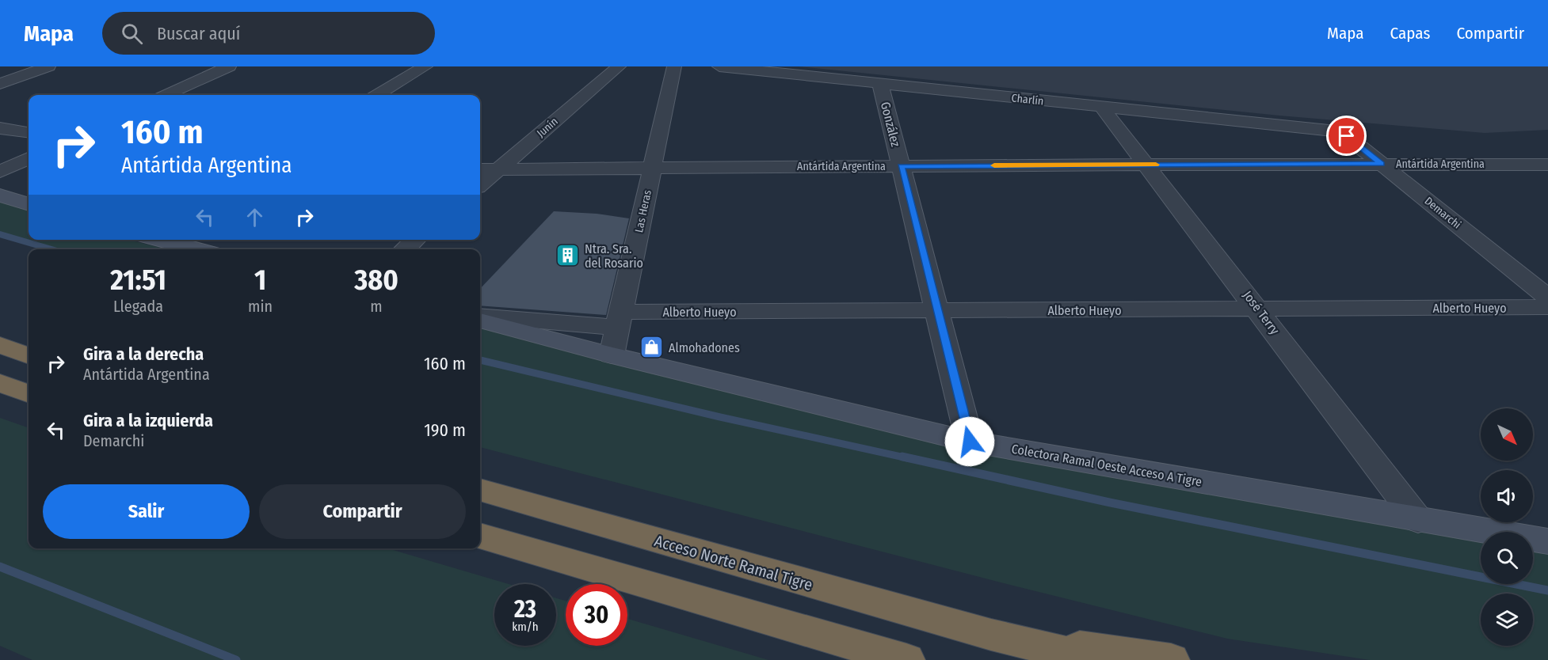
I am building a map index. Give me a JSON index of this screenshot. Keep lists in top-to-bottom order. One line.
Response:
{"streets":{"highway":["Acceso Norte Ramal Tigre"],"street":["Charlín","González","Junín","Antártida Argentina","Las Heras","Demarchi","Alberto Hueyo","José Terry","Colectora Ramal Oeste Acceso A Tigre"]},"crossings":[["Charlín","González"],["Charlín","Demarchi"],["Charlín","José Terry"],["González","Antártida Argentina"],["González","Alberto Hueyo"],["González","Colectora Ramal Oeste Acceso A Tigre"],["Junín","Antártida Argentina"],["Antártida Argentina","Las Heras"],["Antártida Argentina","Demarchi"],["Antártida Argentina","José Terry"],["Las Heras","Alberto Hueyo"],["Las Heras","Colectora Ramal Oeste Acceso A Tigre"],["Alberto Hueyo","José Terry"],["José Terry","Colectora Ramal Oeste Acceso A Tigre"]],"places":{"building":["Ntra. Sra. del Rosario"],"shop":["Almohadones"]},"north":"bottom right","page":{"header":"Mapa","search":"Buscar aquí","nav":["Mapa","Capas","Compartir"],"turn":["160 m","Antártida Argentina"],"eta":["21:51","Llegada","1","min","380","m"],"list":[{"name":"Gira a la derecha","note":"Antártida Argentina","value":"160 m"},{"name":"Gira a la izquierda","note":"Demarchi","value":"190 m"}],"buttons":["Salir","Compartir"],"speed":"23 km/h","limit":"30"}}
